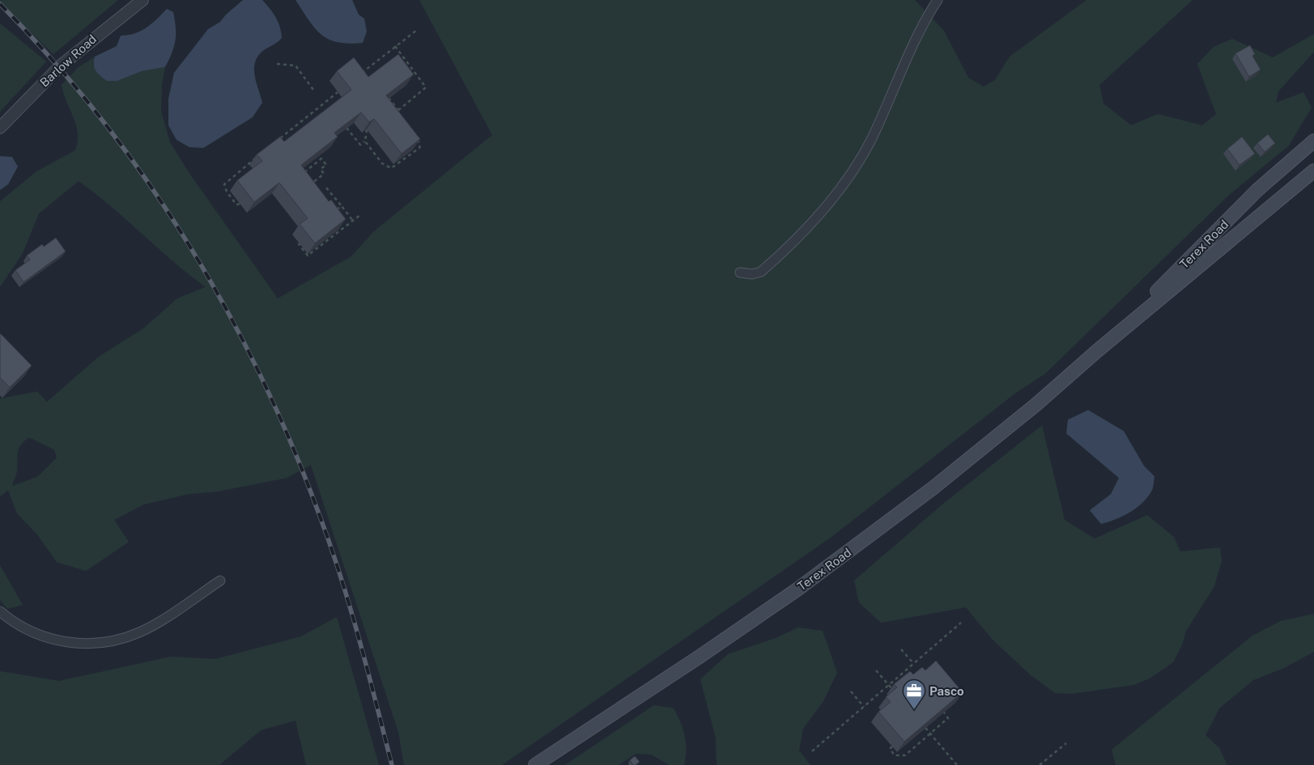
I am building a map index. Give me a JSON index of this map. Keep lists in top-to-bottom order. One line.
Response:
{"streets":{"main road":["Terex Road"],"street":["Barlow Road"]},"places":{"office":["Pasco"]}}
